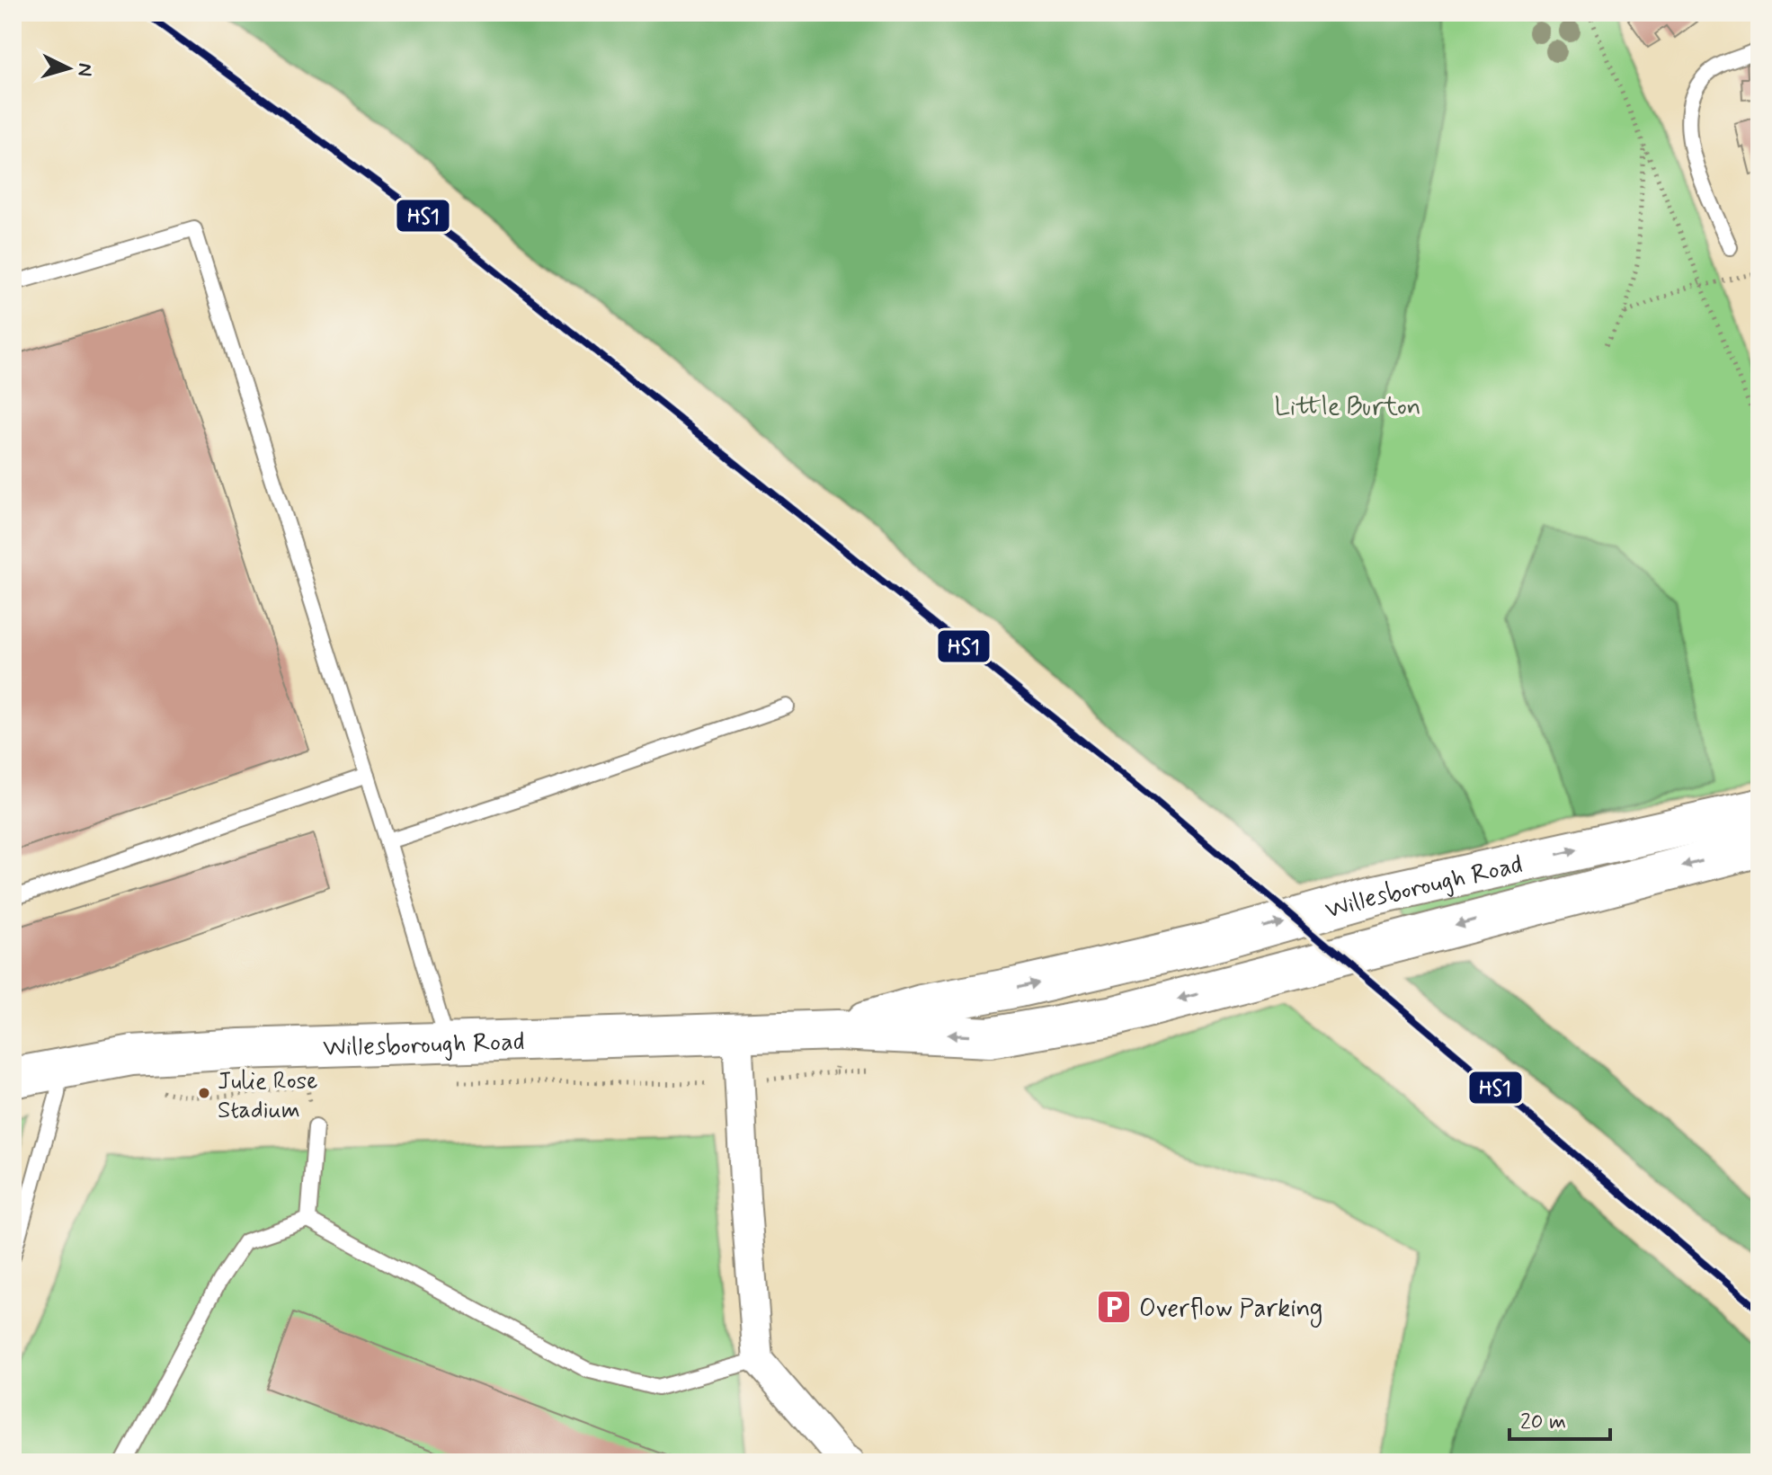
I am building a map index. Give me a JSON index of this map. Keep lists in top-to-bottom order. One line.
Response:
{"streets":{"main road":["Willesborough Road"]},"parks":["Little Burton"],"places":{"other":["Julie Rose Stadium"],"parking":["Overflow Parking"]},"lines":["transit line HS1"],"scale_bar":"20 m","north":"right"}
